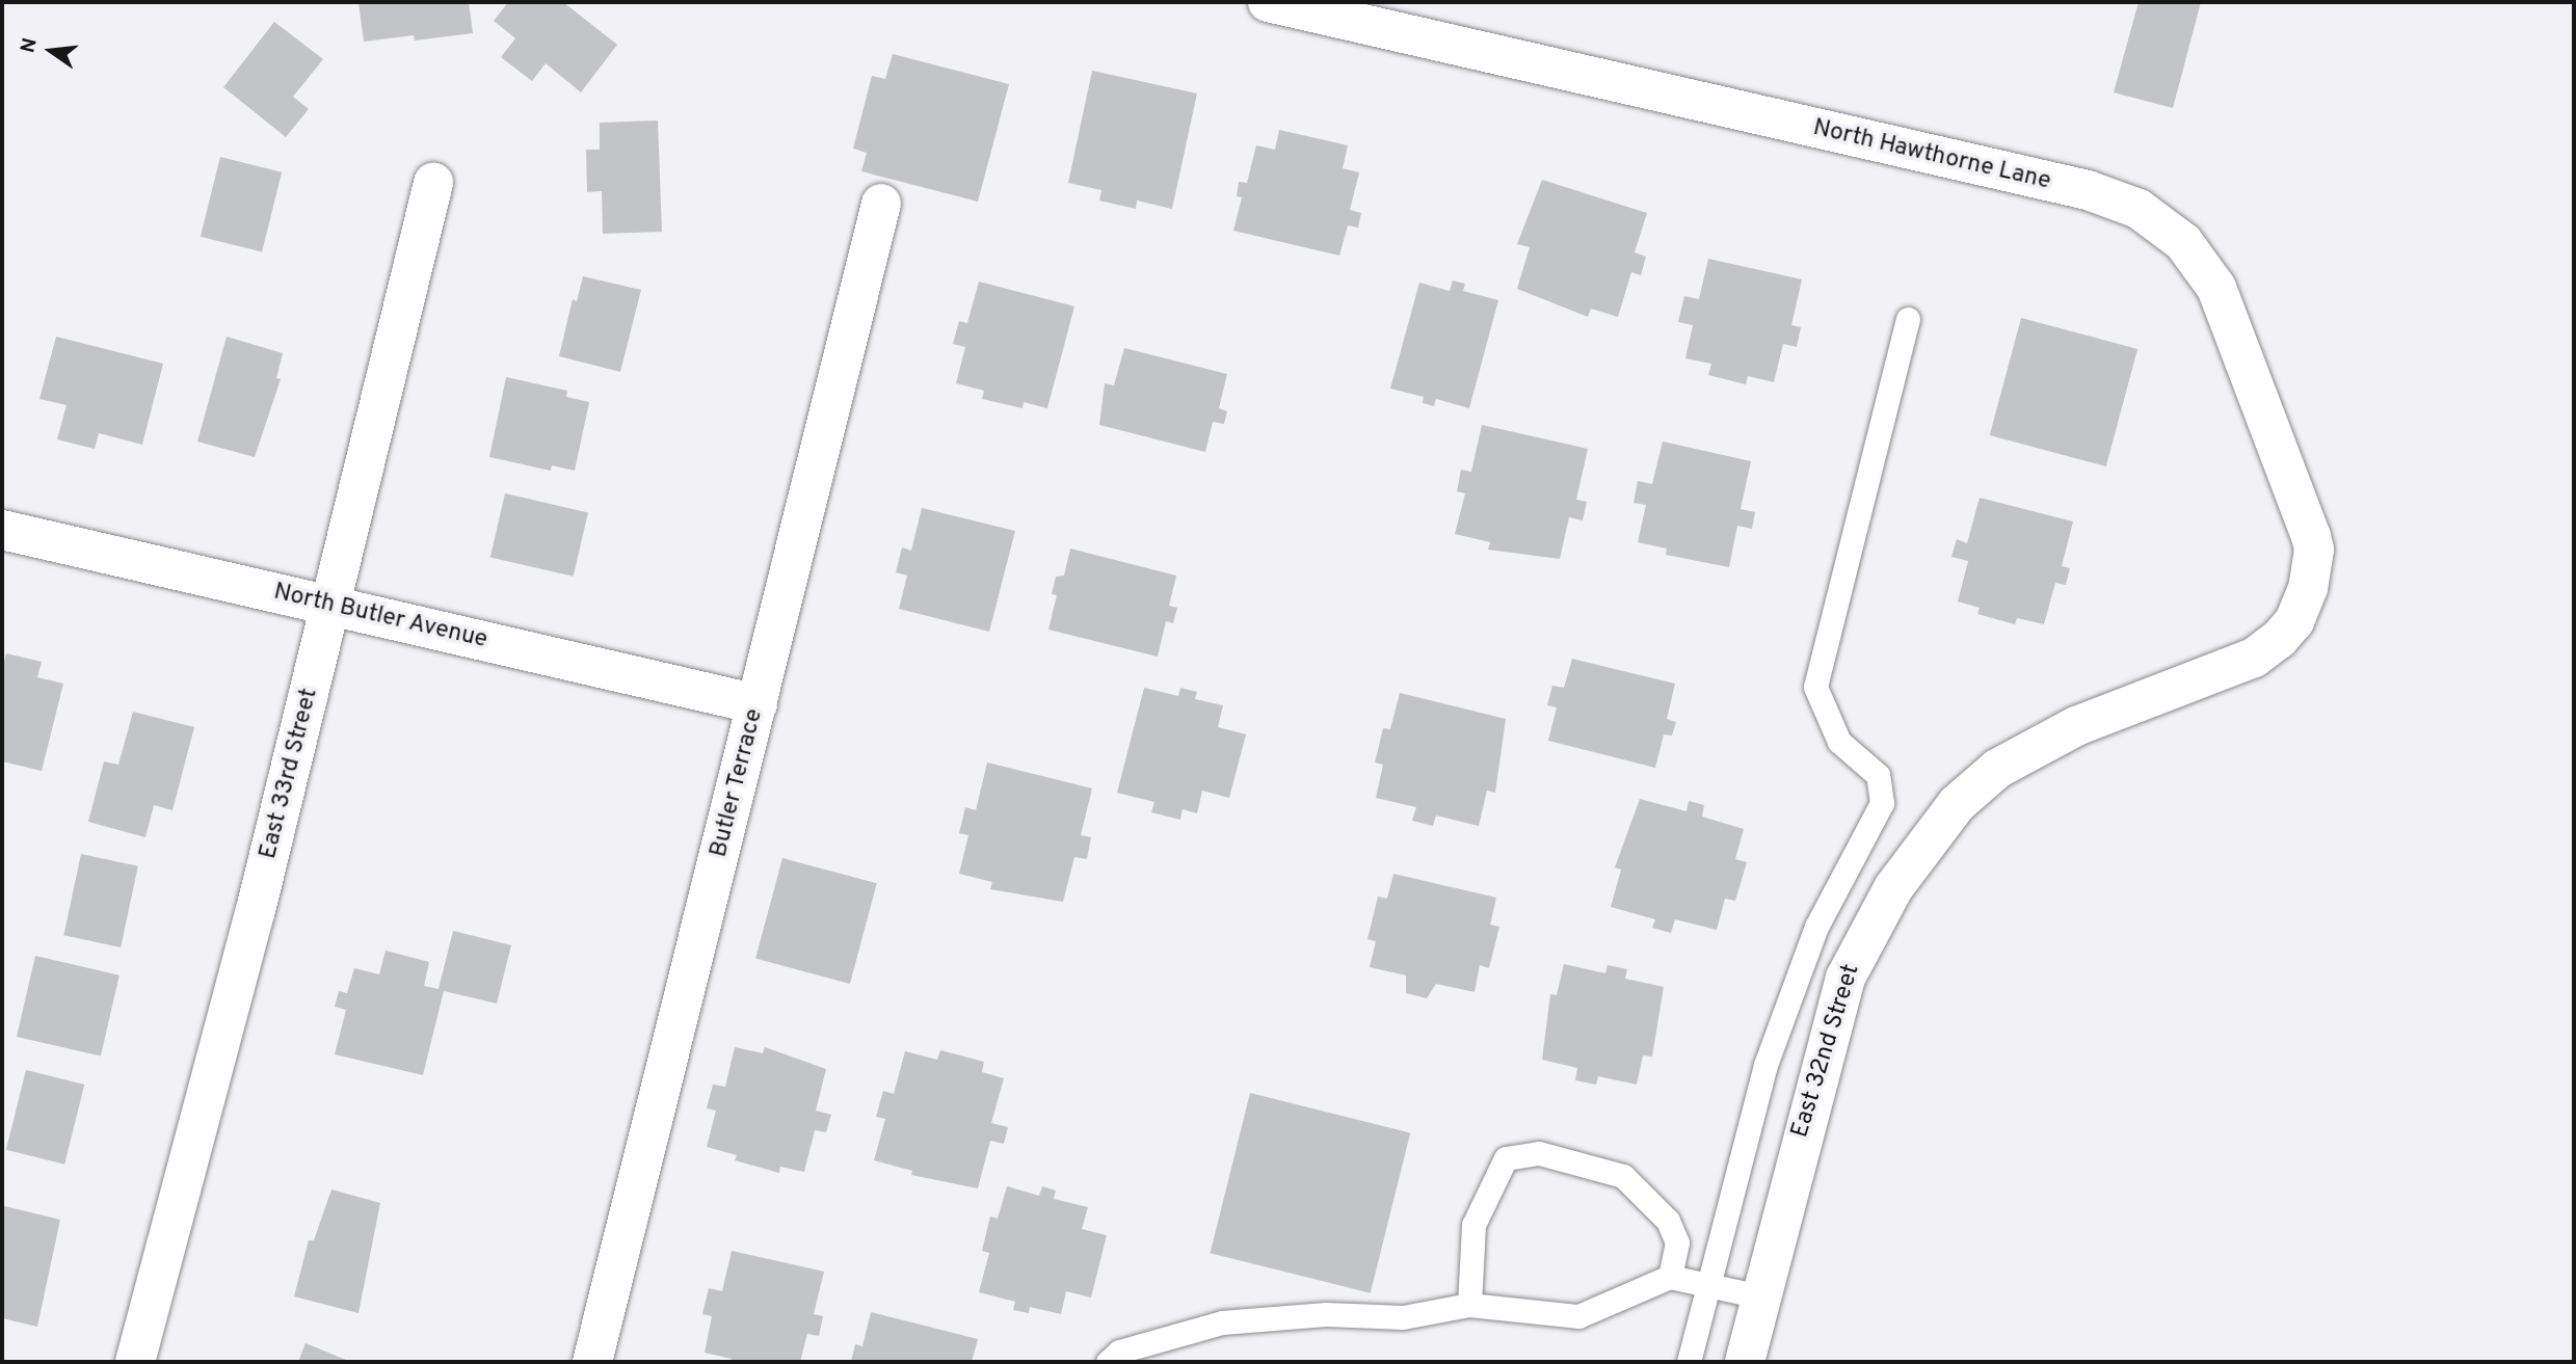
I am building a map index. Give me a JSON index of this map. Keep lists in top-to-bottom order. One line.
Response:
{"streets":{"street":["North Hawthorne Lane","North Butler Avenue","East 33rd Street","Butler Terrace","East 32nd Street"]},"crossings":[["North Hawthorne Lane","East 32nd Street"],["North Butler Avenue","East 33rd Street"],["North Butler Avenue","Butler Terrace"]],"north":"left"}
